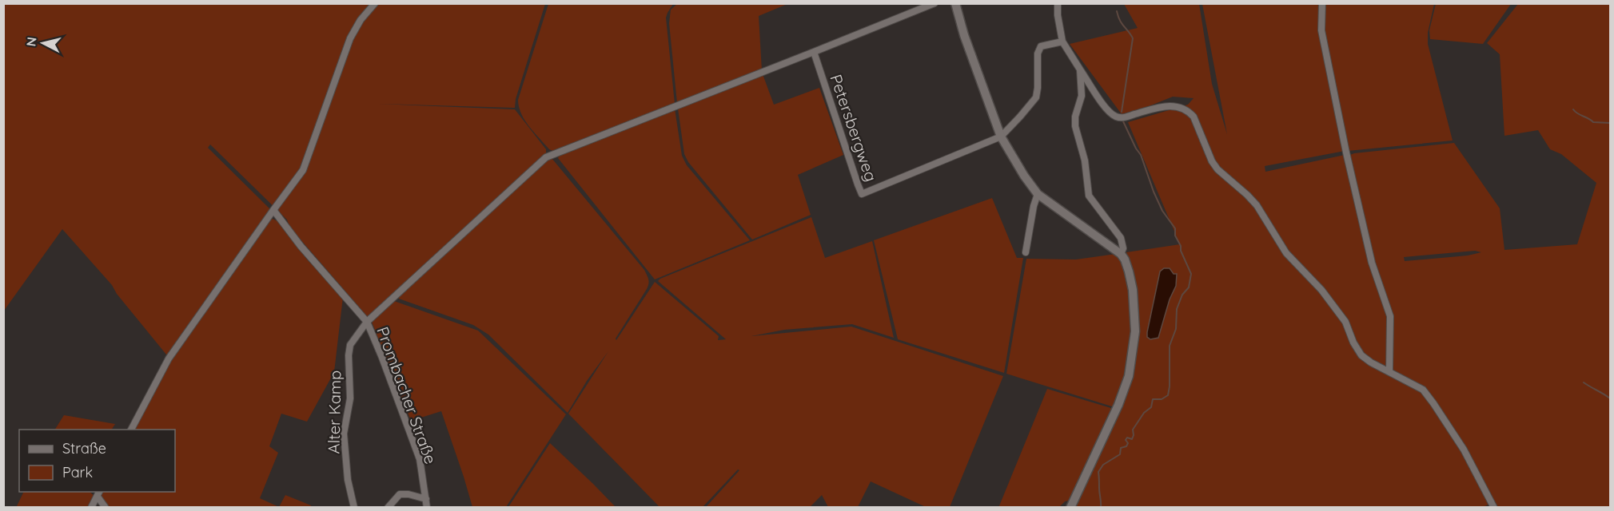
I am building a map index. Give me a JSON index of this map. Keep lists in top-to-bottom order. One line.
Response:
{"streets":{"street":["Petersbergweg","Prombacher Straße","Alter Kamp"]},"crossings":[["Petersbergweg","Alter Kamp"],["Prombacher Straße","Alter Kamp"]],"legend":["Straße","Park"],"north":"left"}
